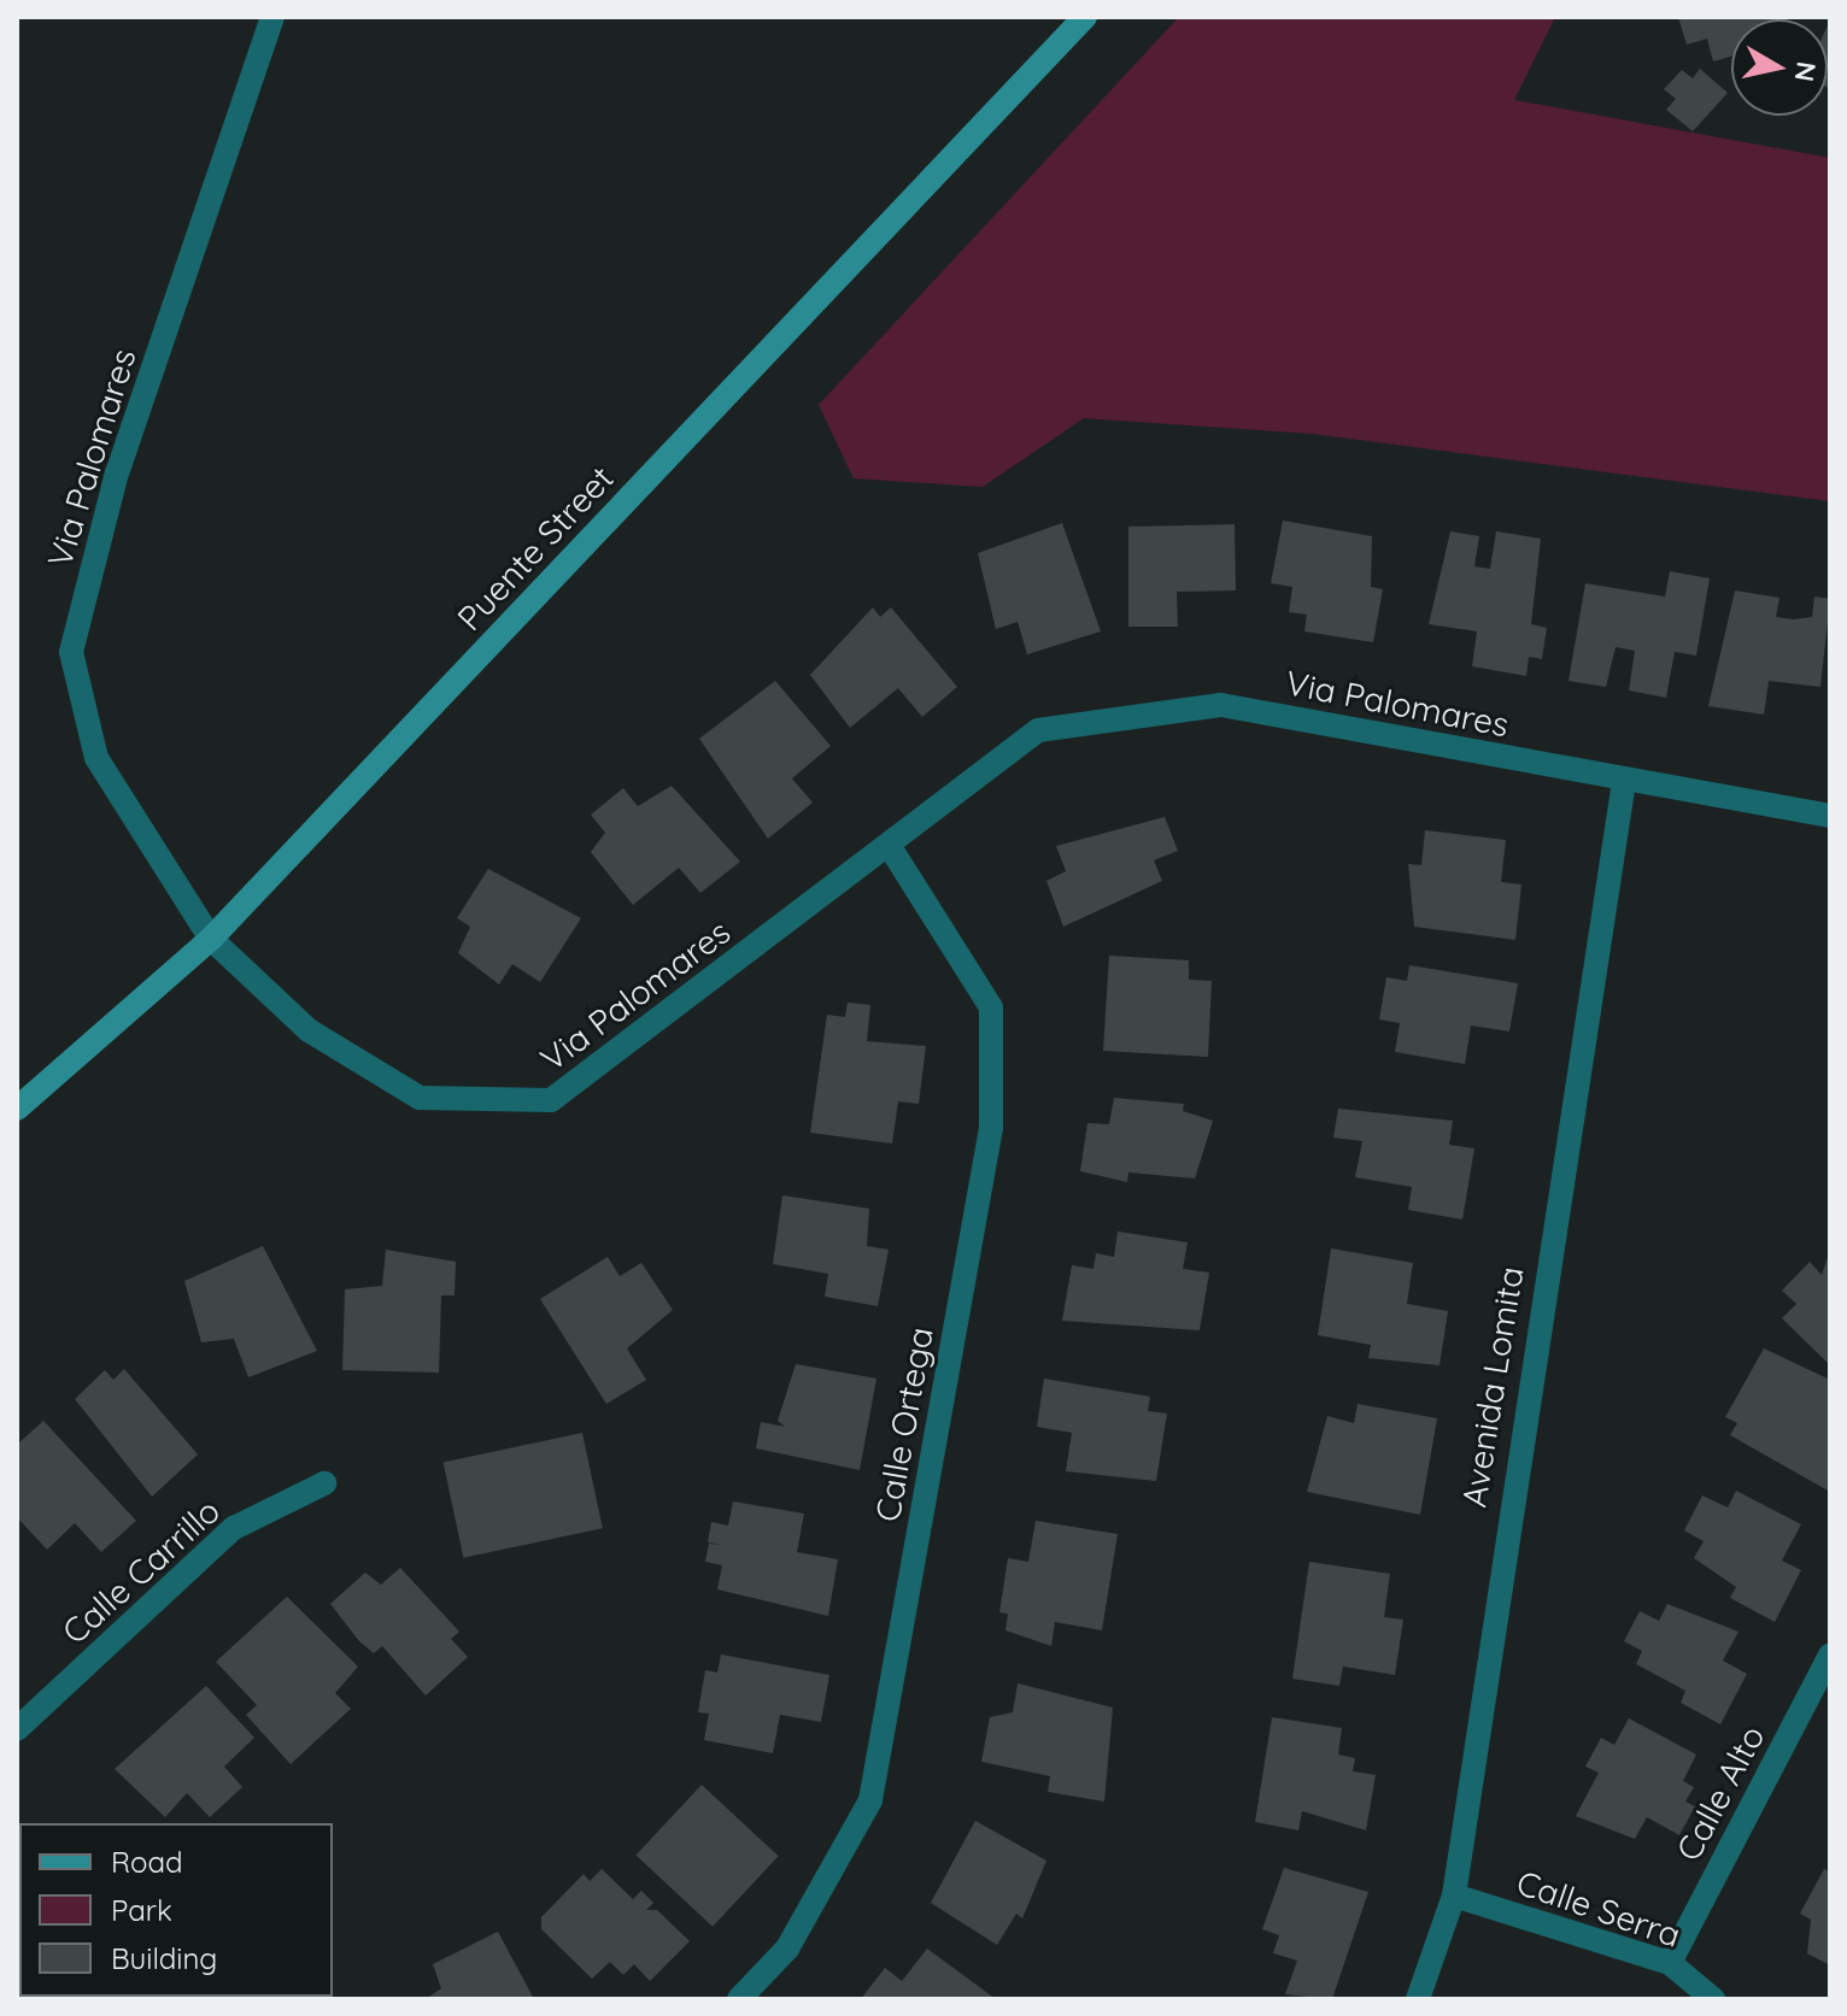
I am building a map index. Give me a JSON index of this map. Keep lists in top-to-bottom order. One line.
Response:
{"streets":{"street":["Via Palomares","Puente Street","Avenida Lomita","Calle Ortega","Calle Carrillo","Calle Alto","Calle Serra"]},"crossings":[["Via Palomares","Puente Street"],["Via Palomares","Avenida Lomita"],["Via Palomares","Calle Ortega"],["Avenida Lomita","Calle Serra"],["Calle Alto","Calle Serra"]],"legend":["Road","Park","Building"],"north":"right"}
